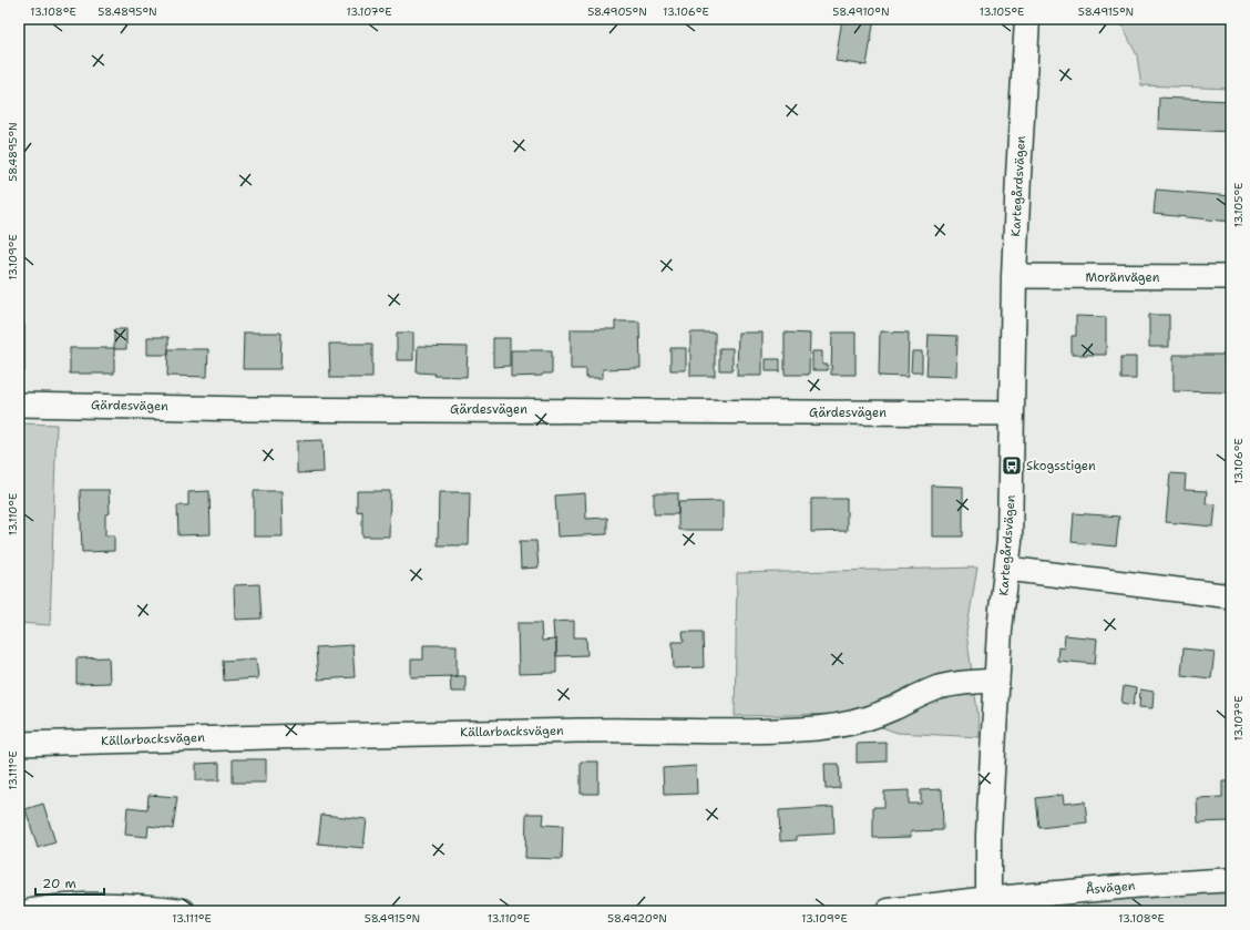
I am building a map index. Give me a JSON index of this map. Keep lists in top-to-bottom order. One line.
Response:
{"streets":{"street":["Kartegårdsvägen","Moränvägen","Gärdesvägen","Källarbacksvägen","Åsvägen"]},"crossings":[["Kartegårdsvägen","Moränvägen"],["Kartegårdsvägen","Gärdesvägen"],["Kartegårdsvägen","Källarbacksvägen"],["Kartegårdsvägen","Åsvägen"]],"places":{"bus stop":["Skogsstigen"]},"scale_bar":"20 m","coordinates":["13.108°E","58.4895°N","13.107°E","58.4905°N","13.106°E","58.4910°N","13.105°E","58.4915°N","13.109°E","13.110°E","13.111°E","58.4920°N"]}
